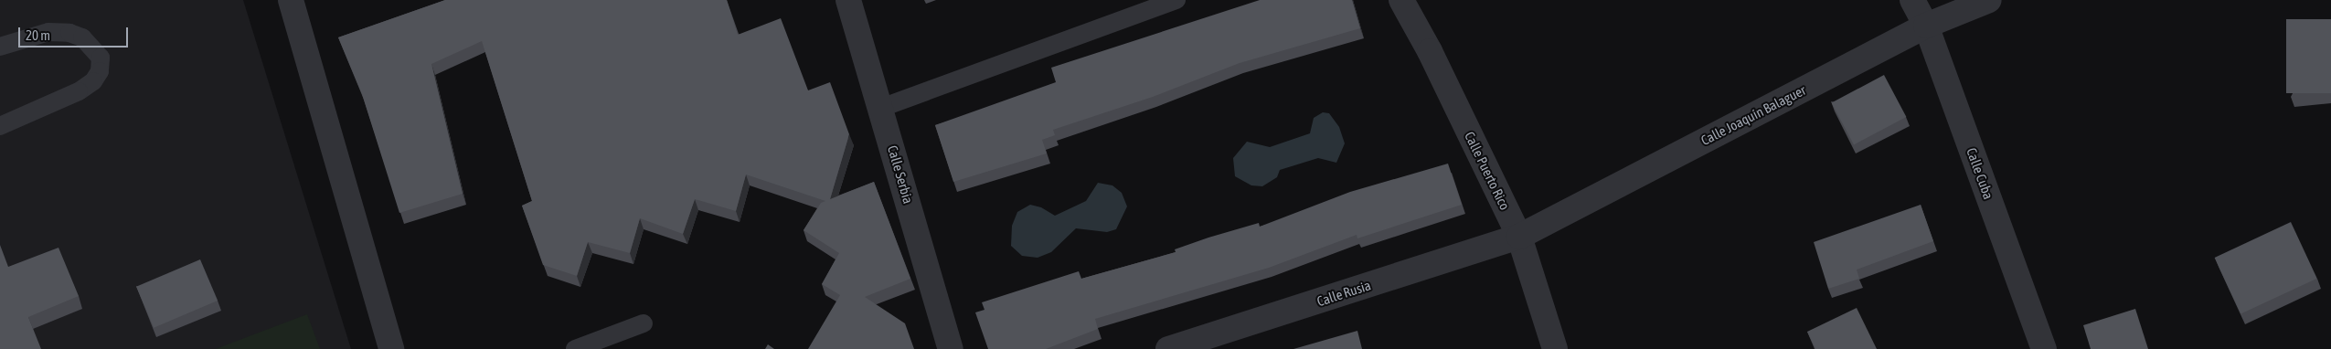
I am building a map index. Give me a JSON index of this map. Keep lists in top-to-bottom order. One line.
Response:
{"streets":{"street":["Calle Joaquín Balaguer","Calle Puerto Rico","Calle Cuba","Calle Serbia","Calle Rusia"]},"crossings":[["Calle Joaquín Balaguer","Calle Puerto Rico"],["Calle Joaquín Balaguer","Calle Cuba"],["Calle Joaquín Balaguer","Calle Rusia"],["Calle Puerto Rico","Calle Rusia"]],"scale_bar":"20 m"}
